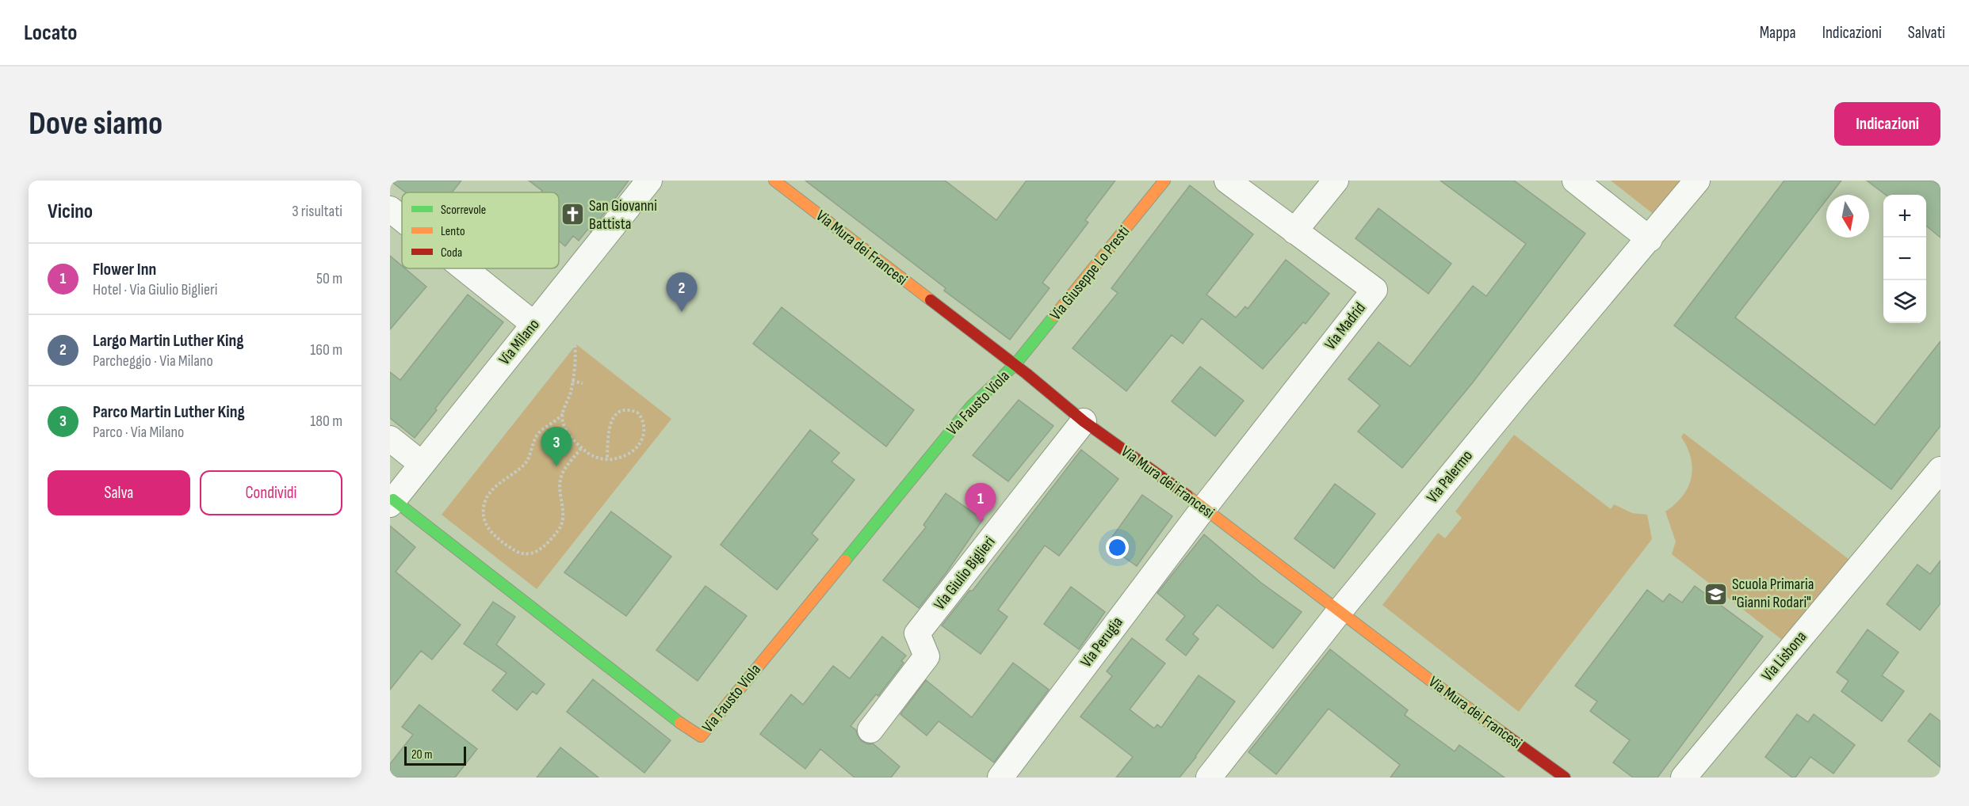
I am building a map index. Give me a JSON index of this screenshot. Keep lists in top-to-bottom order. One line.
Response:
{"streets":{"street":["Via Mura dei Francesi","Via Giuseppe Lo Presti","Via Madrid","Via Milano","Via Fausto Viola","Via Palermo","Via Giulio Biglieri","Via Perugia","Via Lisbona"]},"crossings":[["Via Mura dei Francesi","Via Giuseppe Lo Presti"],["Via Mura dei Francesi","Via Madrid"],["Via Mura dei Francesi","Via Fausto Viola"],["Via Mura dei Francesi","Via Palermo"],["Via Mura dei Francesi","Via Giulio Biglieri"],["Via Mura dei Francesi","Via Perugia"],["Via Giuseppe Lo Presti","Via Fausto Viola"],["Via Madrid","Via Perugia"],["Via Milano","Via Fausto Viola"]],"places":{"church":["San Giovanni Battista"],"school or university":["Scuola Primaria \"Gianni Rodari\""]},"legend":["Scorrevole","Lento","Coda"],"scale_bar":"20 m","north":"bottom","page":{"header":"Locato","nav":["Mappa","Indicazioni","Salvati"],"buttons":["Indicazioni",["Salva","Condividi"]],"title":"Dove siamo","heading":["Vicino","3 risultati"],"map_buttons":["+","−"],"list":[{"mark":"1","name":"Flower Inn","note":"Hotel · Via Giulio Biglieri","value":"50 m"},{"mark":"2","name":"Largo Martin Luther King","note":"Parcheggio · Via Milano","value":"160 m"},{"mark":"3","name":"Parco Martin Luther King","note":"Parco · Via Milano","value":"180 m"}],"pins":["2","3","1"],"scale":"20 m"}}
